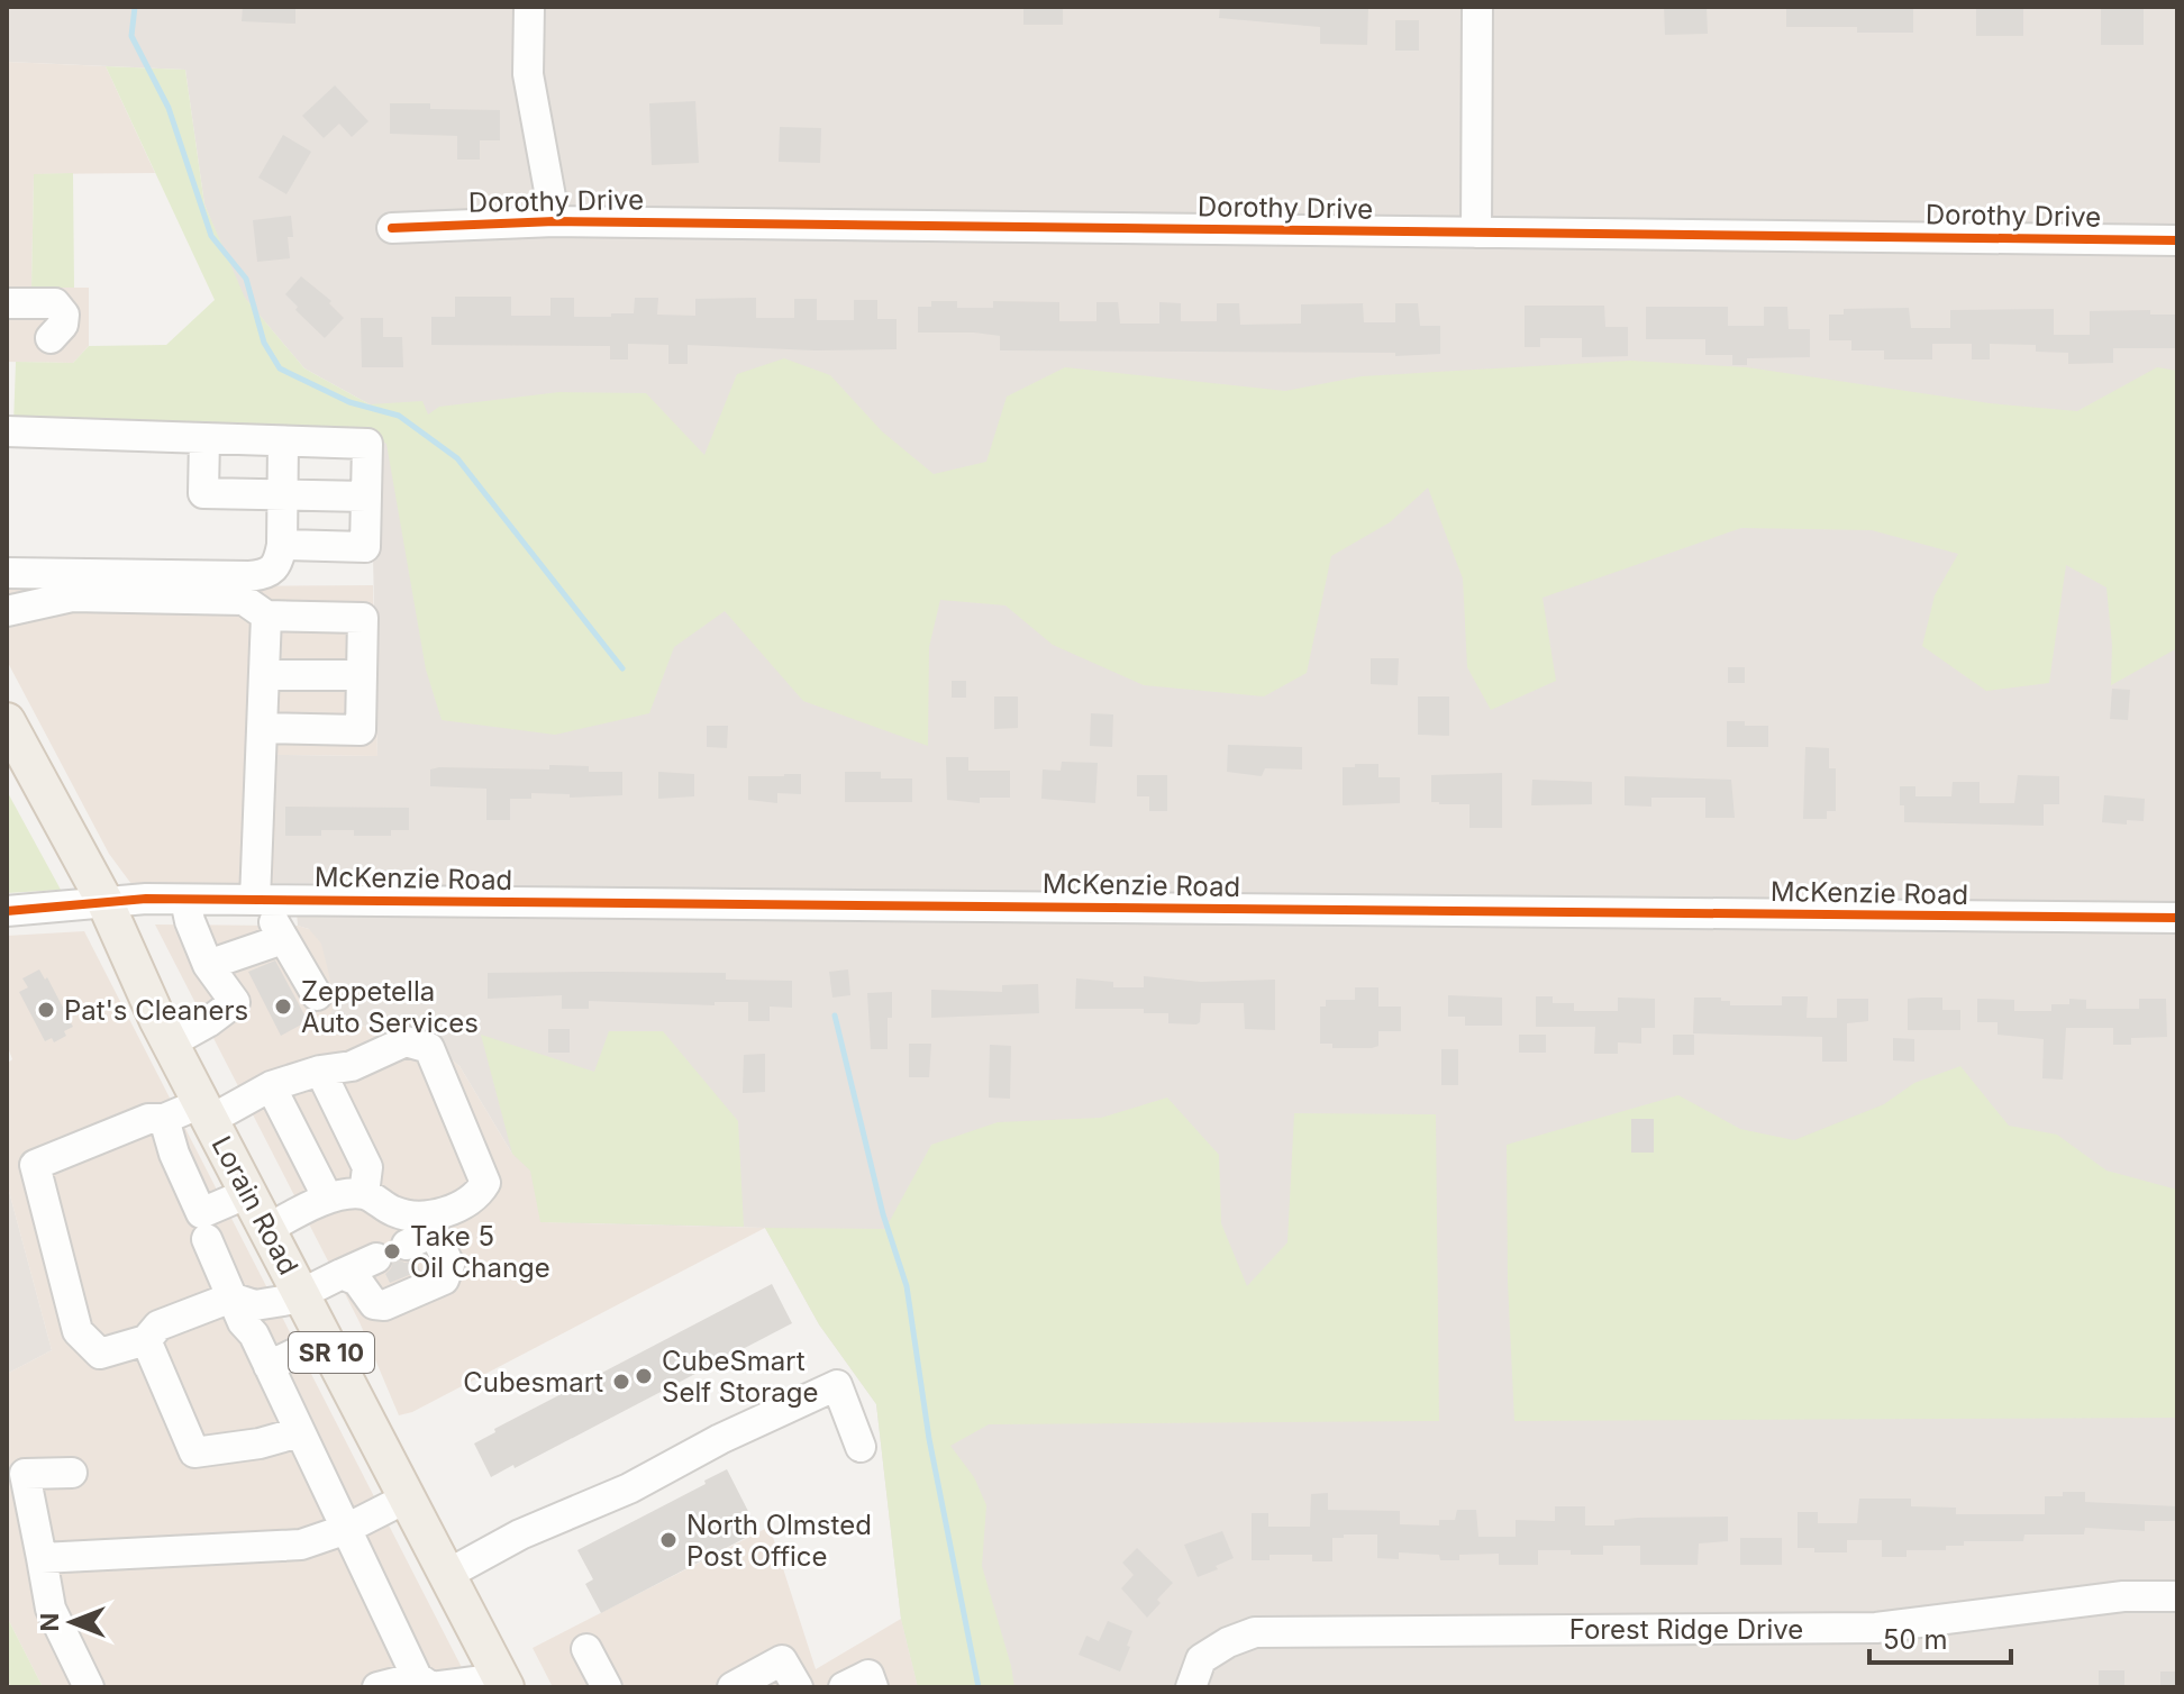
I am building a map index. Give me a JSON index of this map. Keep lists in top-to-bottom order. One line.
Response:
{"streets":{"main road":["Lorain Road","SR 10"],"street":["Dorothy Drive","McKenzie Road","Forest Ridge Drive"]},"crossings":[["McKenzie Road","Lorain Road"]],"places":["Zeppetella Auto Services","Pat's Cleaners","Take 5 Oil Change","CubeSmart Self Storage","Cubesmart","North Olmsted Post Office"],"scale_bar":"50 m","north":"left"}
